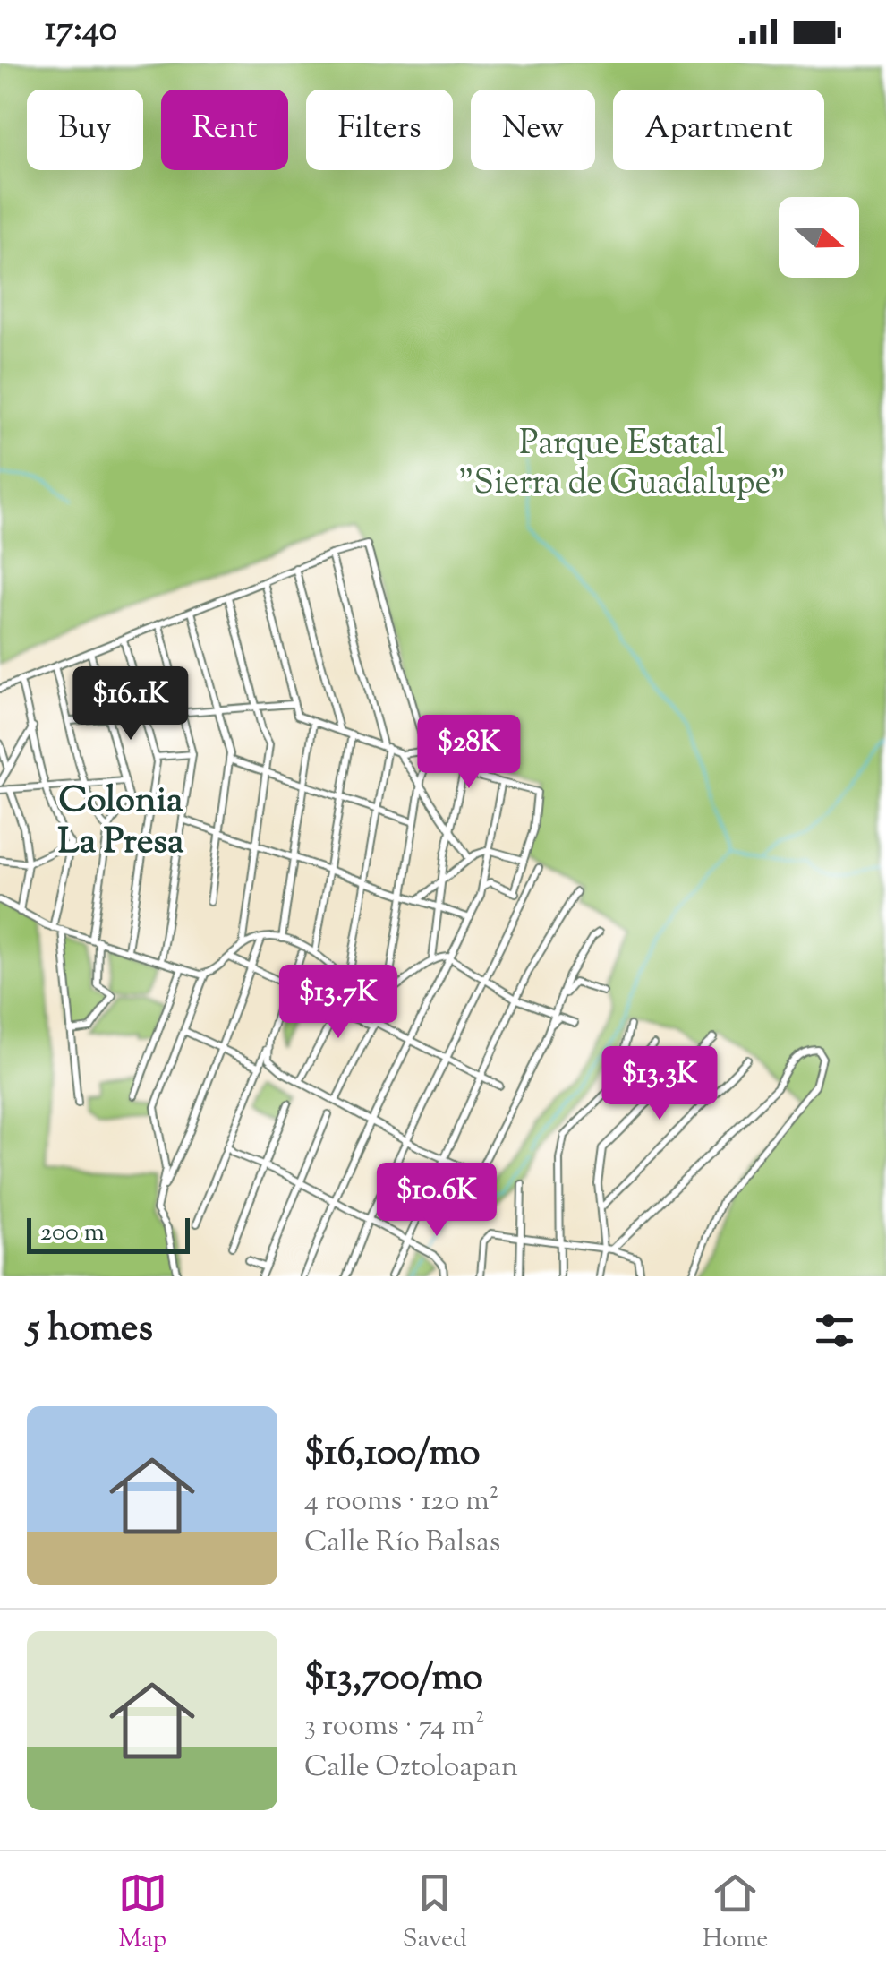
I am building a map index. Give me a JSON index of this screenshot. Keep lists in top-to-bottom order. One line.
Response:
{"districts":["Colonia La Presa"],"parks":["Parque Estatal \"Sierra de Guadalupe\""],"scale_bar":"200 m","north":"right","page":{"status":"17:40","chip":["Buy","Rent","Filters","New","Apartment"],"price":["$16.1K","$28K","$13.7K","$13.3K","$10.6K"],"scale":"200 m","heading":"5 homes","list":[{"name":"$16,100/mo","note":"4 rooms · 120 m² · Calle Río Balsas"},{"name":"$13,700/mo","note":"3 rooms · 74 m² · Calle Oztoloapan"}],"tabs":["Map","Saved","Home"]}}
